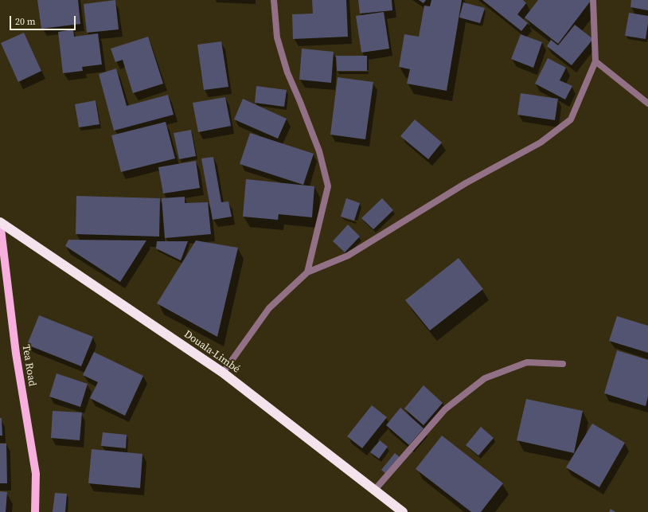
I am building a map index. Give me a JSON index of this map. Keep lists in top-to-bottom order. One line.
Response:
{"streets":{"highway":["Douala-Limbé"],"main road":["Tea Road"]},"crossings":[["Douala-Limbé","Tea Road"]],"scale_bar":"20 m"}
